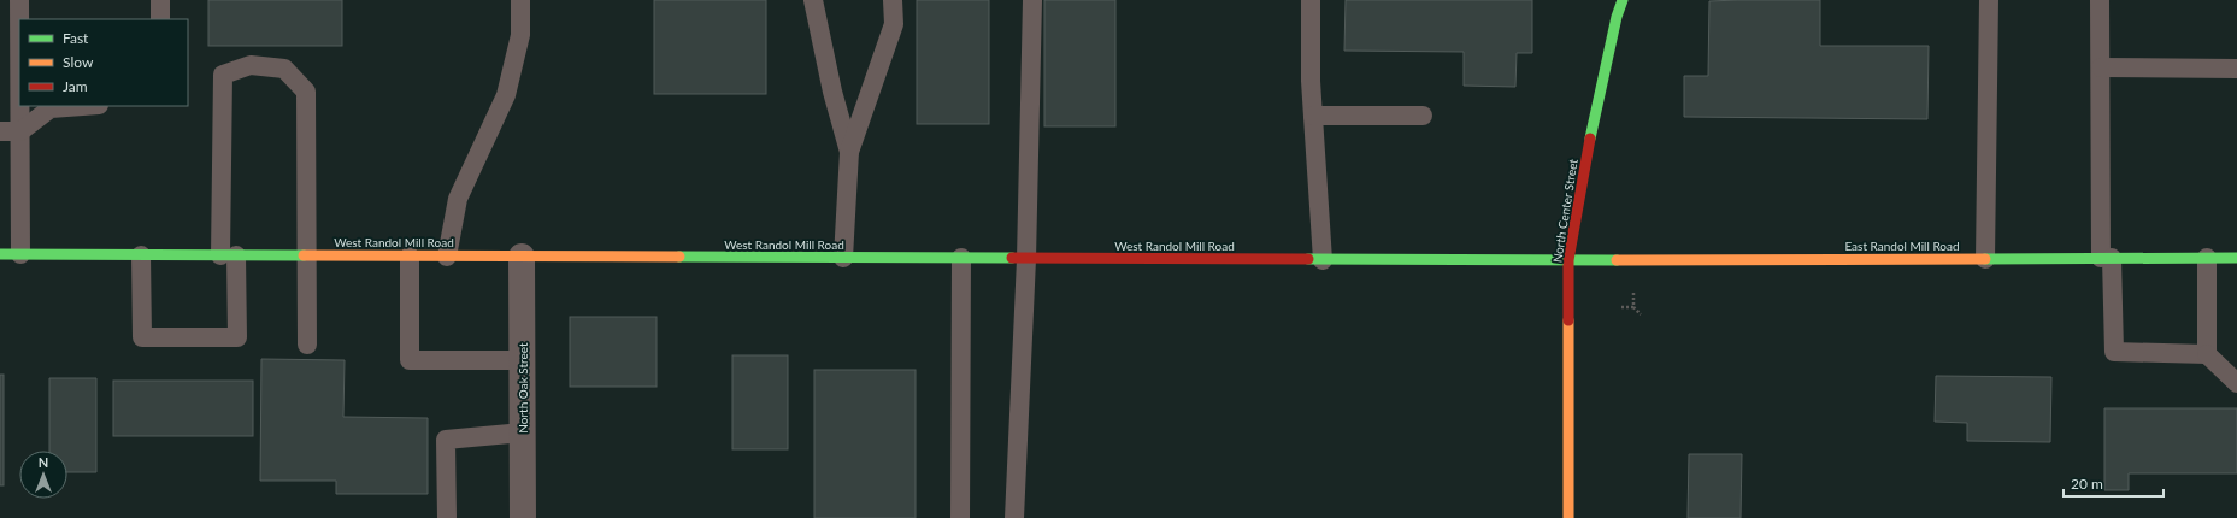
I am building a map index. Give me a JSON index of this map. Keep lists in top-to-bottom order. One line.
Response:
{"streets":{"main road":["North Center Street","West Randol Mill Road","East Randol Mill Road"],"street":["North Oak Street"]},"crossings":[["North Center Street","West Randol Mill Road"],["North Center Street","East Randol Mill Road"],["West Randol Mill Road","East Randol Mill Road"],["West Randol Mill Road","North Oak Street"]],"legend":["Fast","Slow","Jam"],"scale_bar":"20 m","north":"top"}
